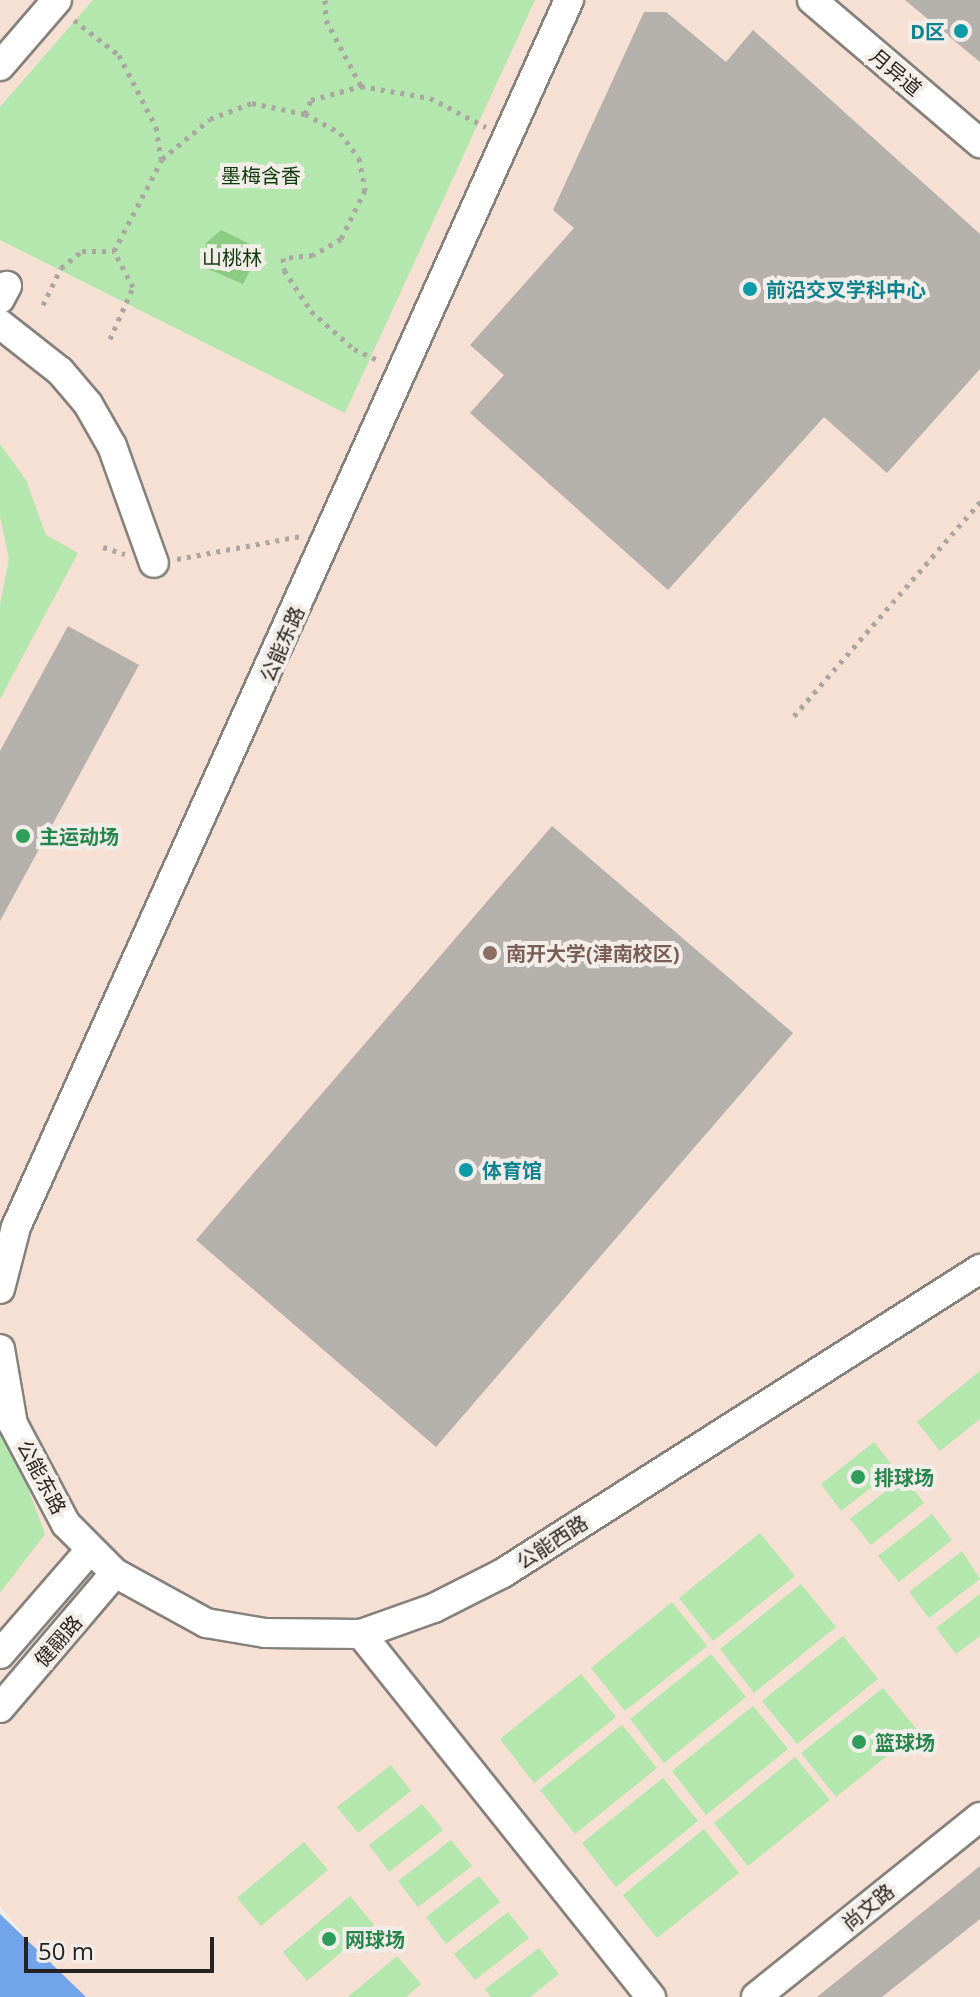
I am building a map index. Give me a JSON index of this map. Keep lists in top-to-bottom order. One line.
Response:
{"streets":{"street":["月异道","公能东路","公能西路","健翮路","尚文路"]},"crossings":[["公能东路","公能西路"],["公能东路","健翮路"],["公能西路","健翮路"]],"parks":["墨梅含香","山桃林"],"places":["D区","前沿交叉学科中心","主运动场","南开大学(津南校区)","体育馆","排球场","篮球场","网球场"],"scale_bar":"50 m"}
